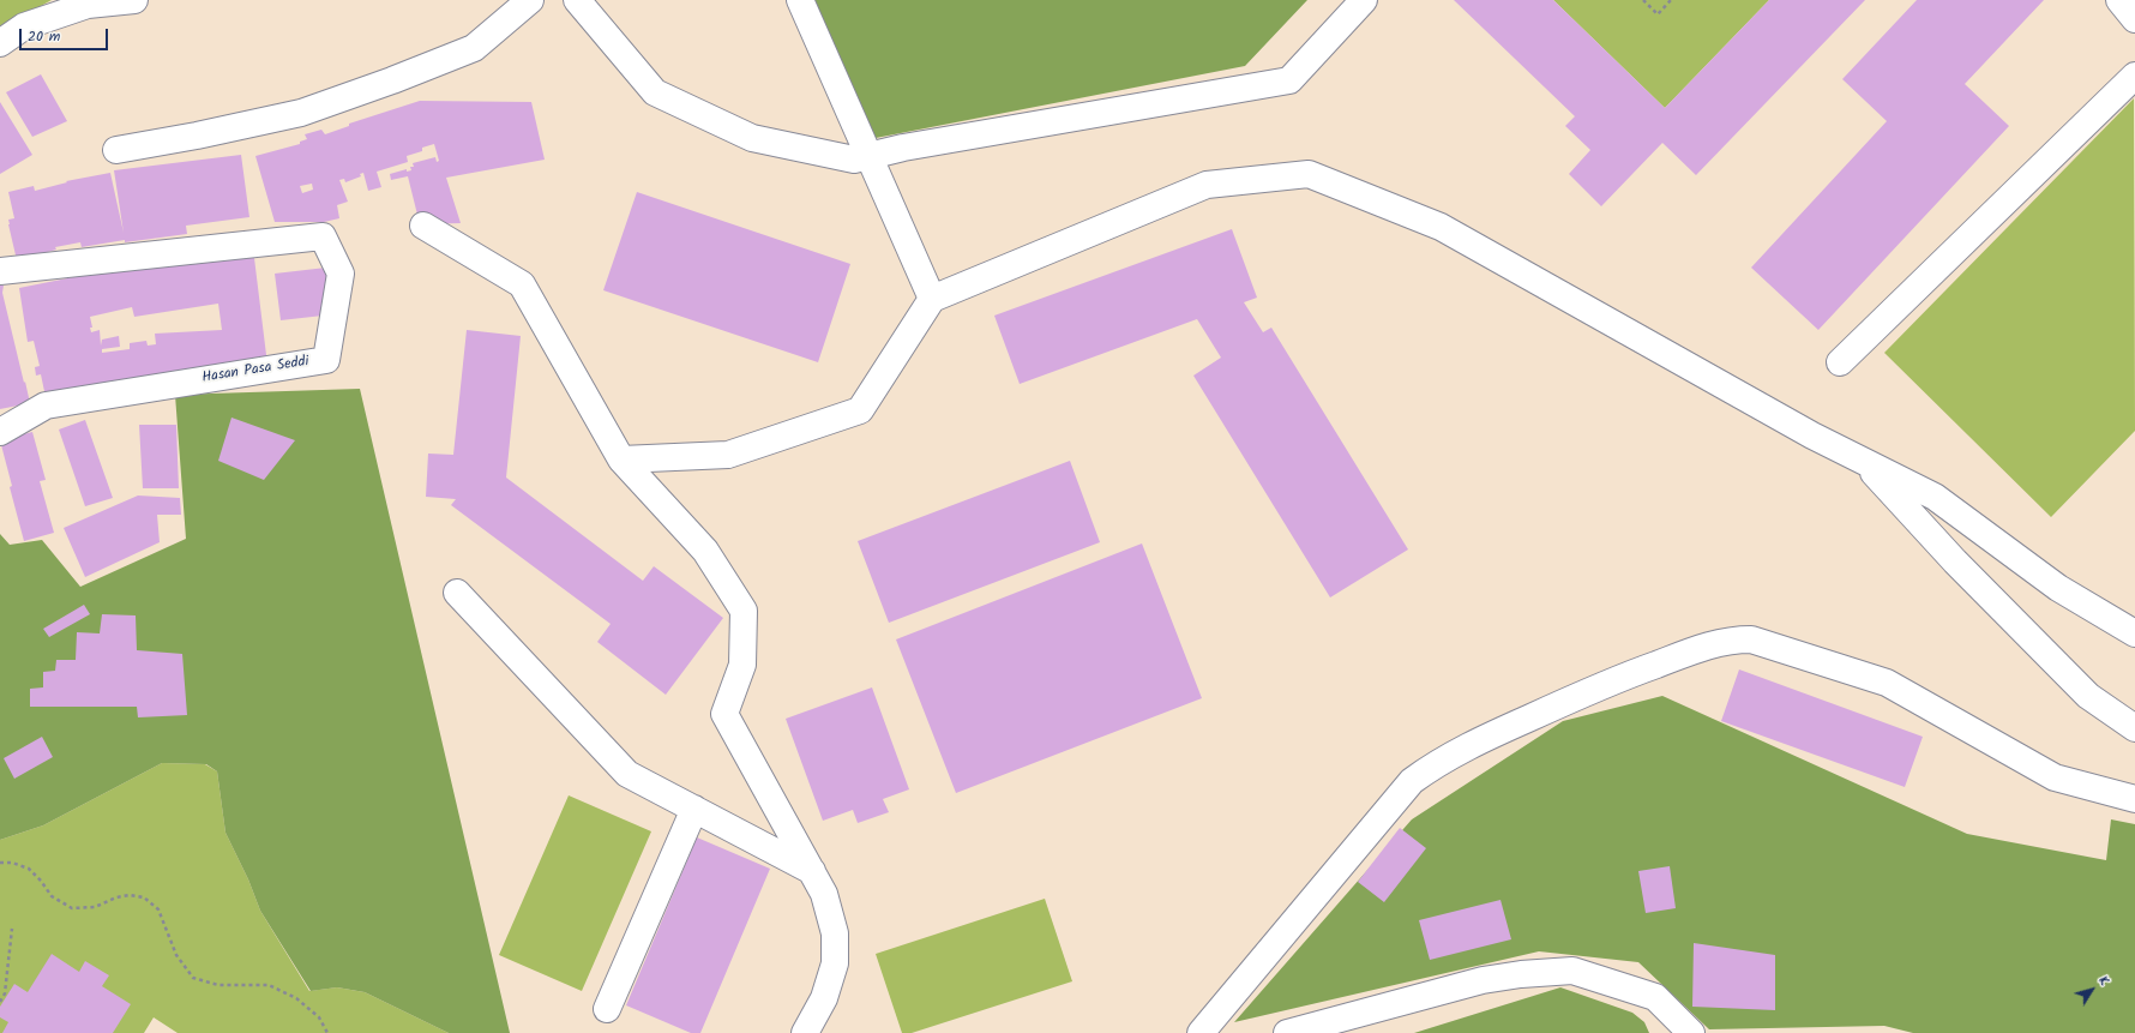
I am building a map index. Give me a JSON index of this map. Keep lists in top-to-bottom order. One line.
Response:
{"streets":{"street":["Hasan Pasa Seddi"]},"scale_bar":"20 m","north":"top right"}
